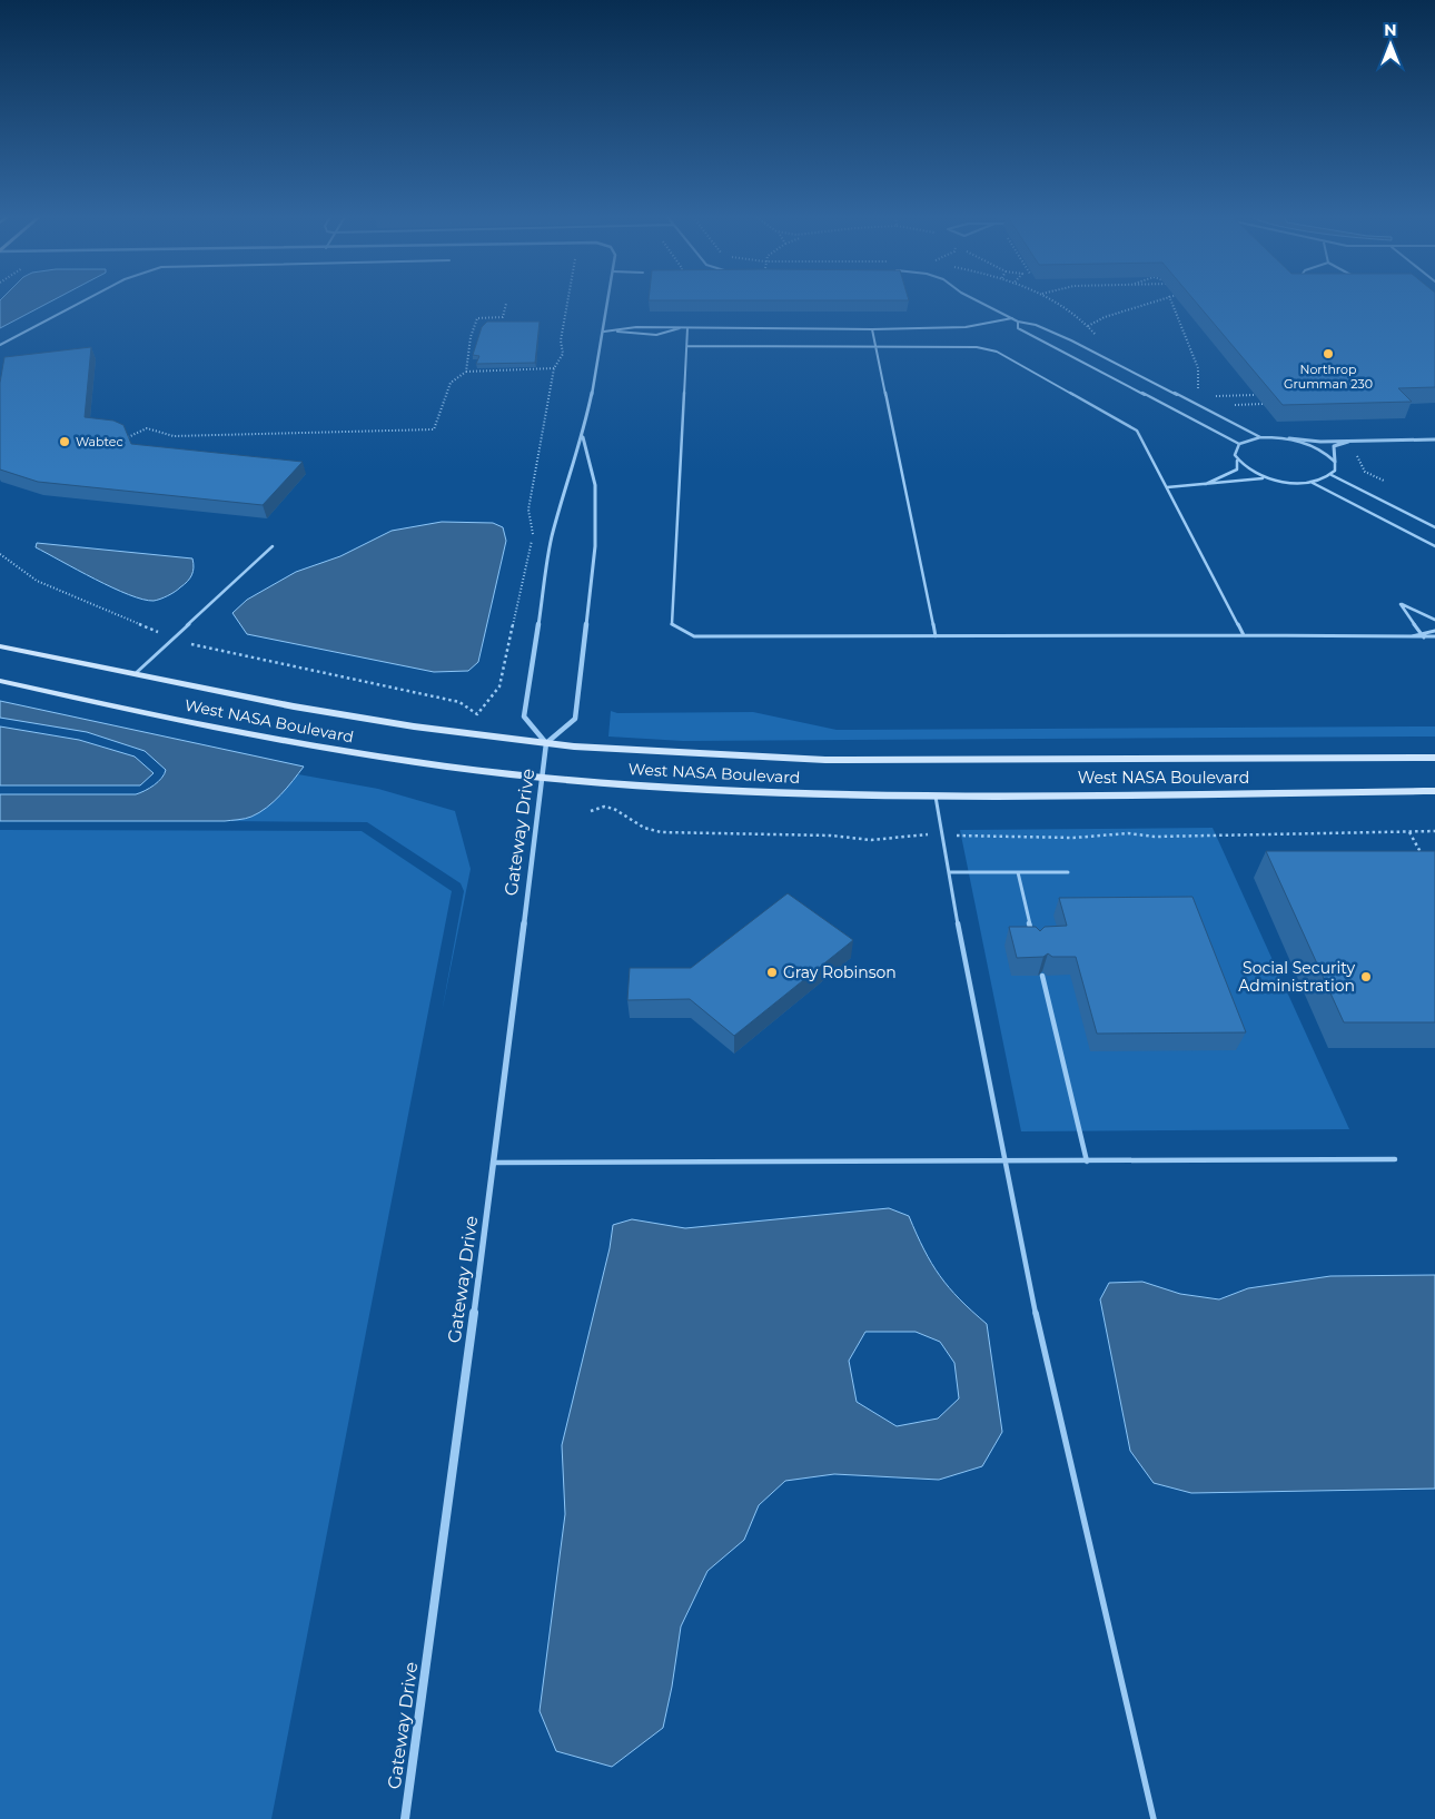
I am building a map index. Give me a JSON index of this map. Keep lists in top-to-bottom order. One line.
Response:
{"streets":{"main road":["West NASA Boulevard"],"street":["Gateway Drive"]},"crossings":[["West NASA Boulevard","Gateway Drive"]],"places":["Northrop Grumman 230","Wabtec","Gray Robinson","Social Security Administration"],"north":"top"}
